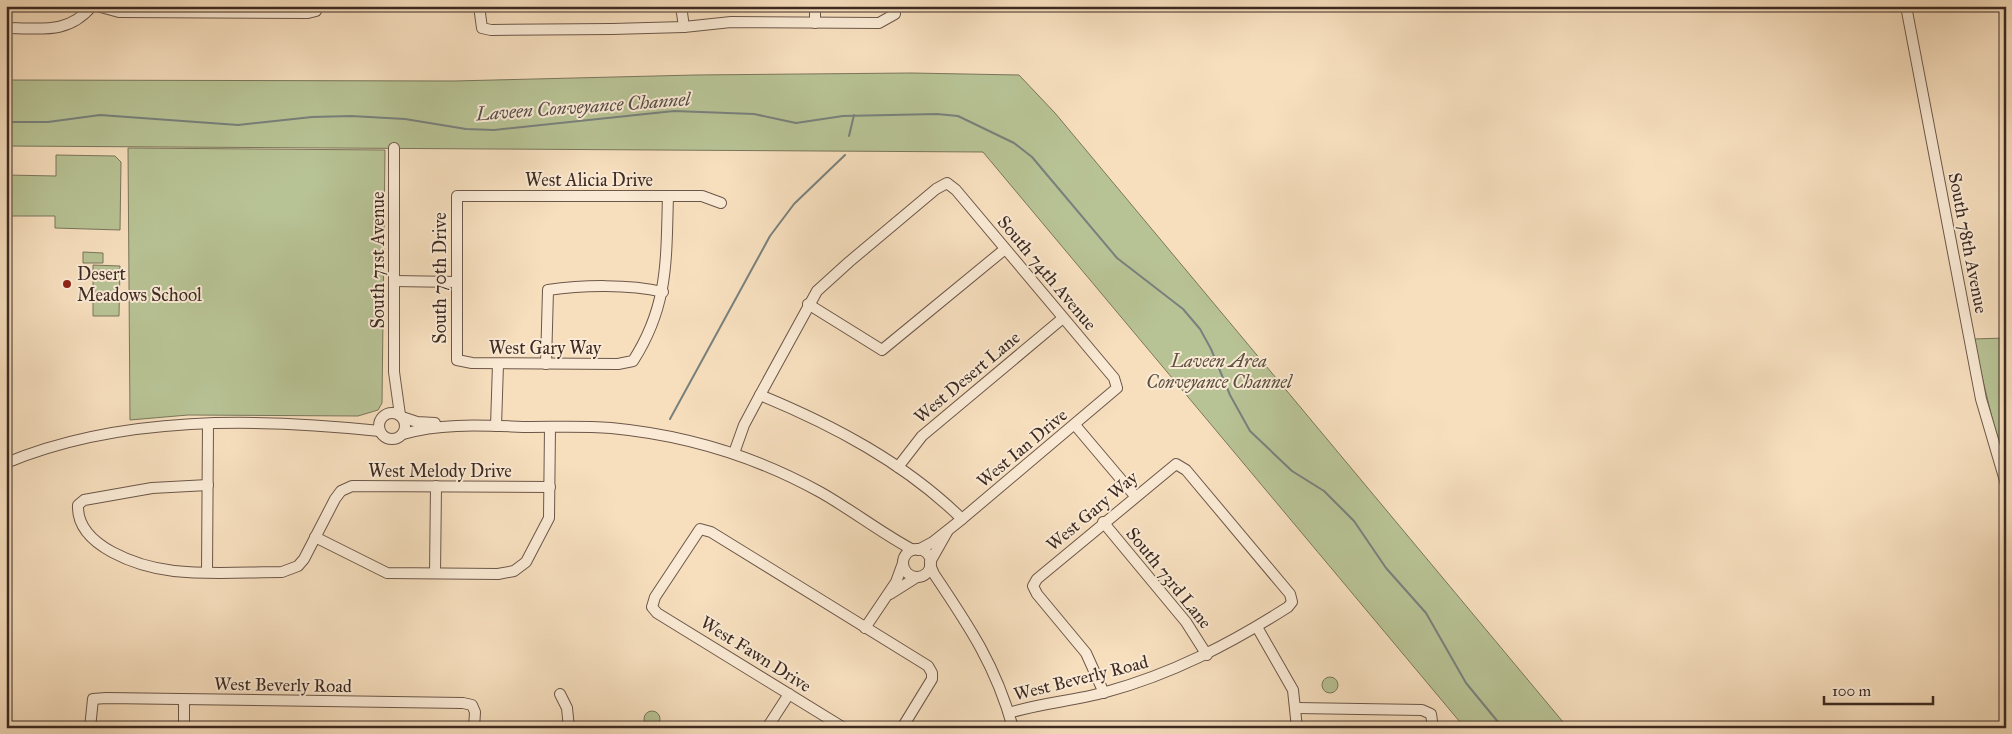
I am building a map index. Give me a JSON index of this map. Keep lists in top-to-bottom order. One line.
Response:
{"streets":{"street":["West Alicia Drive","South 78th Avenue","South 71st Avenue","South 74th Avenue","South 70th Drive","West Gary Way","West Desert Lane","West Ian Drive","West Melody Drive","South 73rd Lane","West Fawn Drive","West Beverly Road"]},"crossings":[["West Alicia Drive","South 70th Drive"],["South 74th Avenue","West Desert Lane"],["South 74th Avenue","West Ian Drive"],["South 70th Drive","West Gary Way"],["West Gary Way","South 73rd Lane"],["West Gary Way","West Beverly Road"],["South 73rd Lane","West Beverly Road"]],"water":["Laveen Conveyance Channel"],"parks":["Laveen Area Conveyance Channel"],"places":["Desert Meadows School"],"scale_bar":"100 m"}
